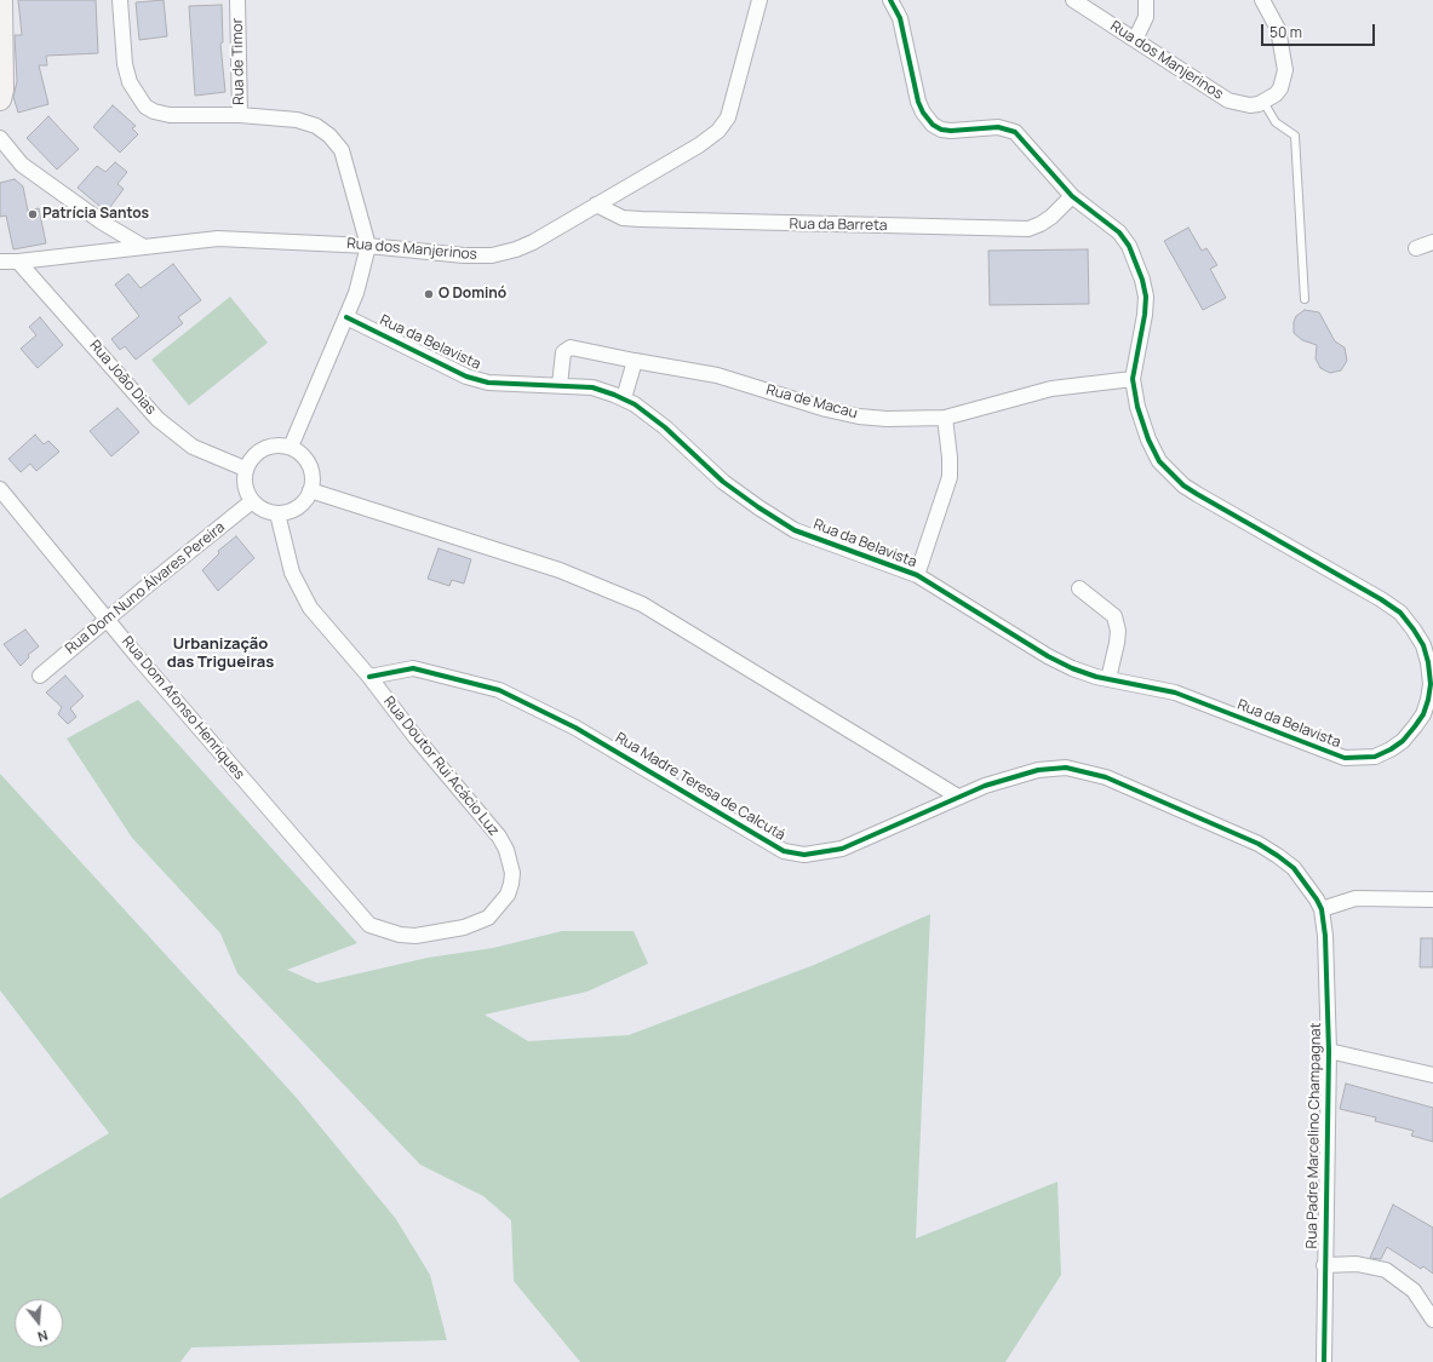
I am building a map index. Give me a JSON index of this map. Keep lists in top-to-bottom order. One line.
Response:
{"streets":{"street":["Rua dos Manjerinos","Rua de Timor","Rua da Barreta","Rua da Belavista","Rua João Dias","Rua de Macau","Rua Dom Nuno Álvares Pereira","Rua Dom Afonso Henriques","Rua Doutor Rui Acácio Luz","Rua Madre Teresa de Calcutá","Rua Padre Marcelino Champagnat"]},"crossings":[["Rua dos Manjerinos","Rua de Timor"],["Rua dos Manjerinos","Rua da Barreta"],["Rua dos Manjerinos","Rua João Dias"],["Rua da Barreta","Rua da Belavista"],["Rua da Belavista","Rua de Macau"],["Rua João Dias","Rua Dom Nuno Álvares Pereira"],["Rua João Dias","Rua Doutor Rui Acácio Luz"],["Rua Dom Nuno Álvares Pereira","Rua Dom Afonso Henriques"],["Rua Dom Nuno Álvares Pereira","Rua Doutor Rui Acácio Luz"],["Rua Dom Afonso Henriques","Rua Doutor Rui Acácio Luz"],["Rua Doutor Rui Acácio Luz","Rua Madre Teresa de Calcutá"],["Rua Madre Teresa de Calcutá","Rua Padre Marcelino Champagnat"]],"districts":["Urbanização das Trigueiras"],"places":["Patrícia Santos","O Dominó"],"scale_bar":"50 m","north":"bottom"}
